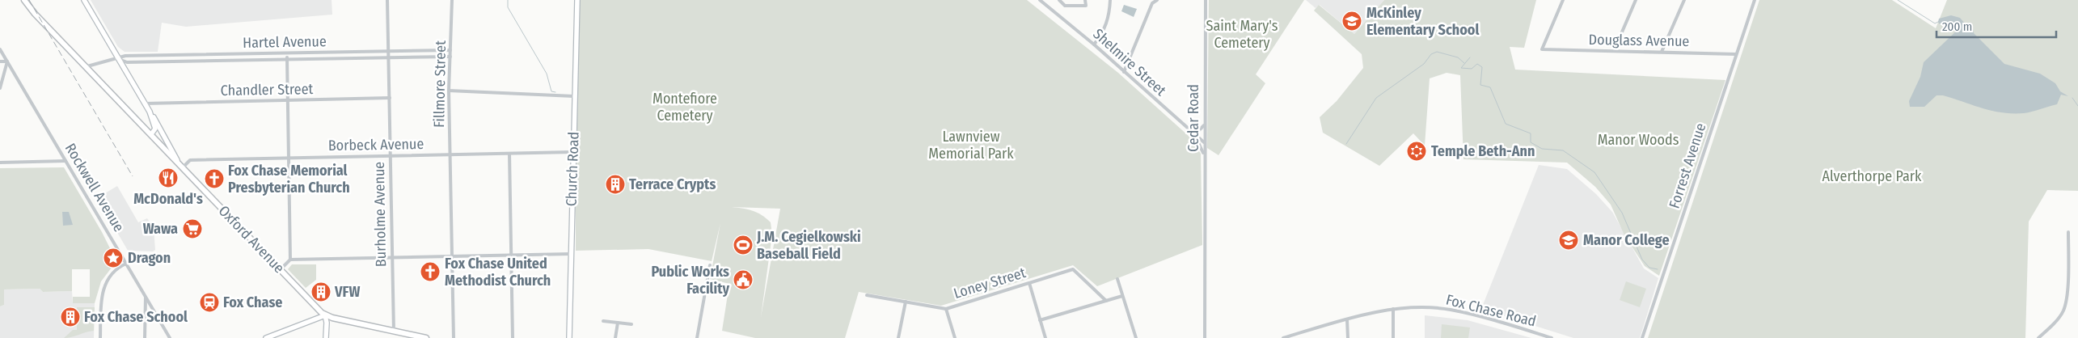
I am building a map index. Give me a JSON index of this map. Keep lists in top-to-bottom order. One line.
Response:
{"streets":{"main road":["Oxford Avenue"],"street":["Douglass Avenue","Hartel Avenue","Shelmire Street","Fillmore Street","Chandler Street","Cedar Road","Borbeck Avenue","Forrest Avenue","Church Road","Rockwell Avenue","Burholme Avenue","Loney Street","Fox Chase Road"]},"crossings":[["Douglass Avenue","Forrest Avenue"],["Hartel Avenue","Fillmore Street"],["Hartel Avenue","Burholme Avenue"],["Hartel Avenue","Oxford Avenue"],["Shelmire Street","Cedar Road"],["Fillmore Street","Borbeck Avenue"],["Chandler Street","Burholme Avenue"],["Borbeck Avenue","Church Road"],["Borbeck Avenue","Burholme Avenue"],["Borbeck Avenue","Oxford Avenue"]],"parks":["Saint Mary's Cemetery","Montefiore Cemetery","Lawnview Memorial Park","Manor Woods","Alverthorpe Park"],"places":{"school or university":["McKinley Elementary School","Manor College"],"synagogue":["Temple Beth-Ann"],"restaurant":["McDonald's"],"church":["Fox Chase Memorial Presbyterian Church","Fox Chase United Methodist Church"],"building":["Terrace Crypts","VFW","Fox Chase School"],"supermarket":["Wawa"],"sports":["J.M. Cegielkowski Baseball Field"],"place":["Dragon"],"public building":["Public Works Facility"],"station":["Fox Chase"]},"scale_bar":"200 m"}
